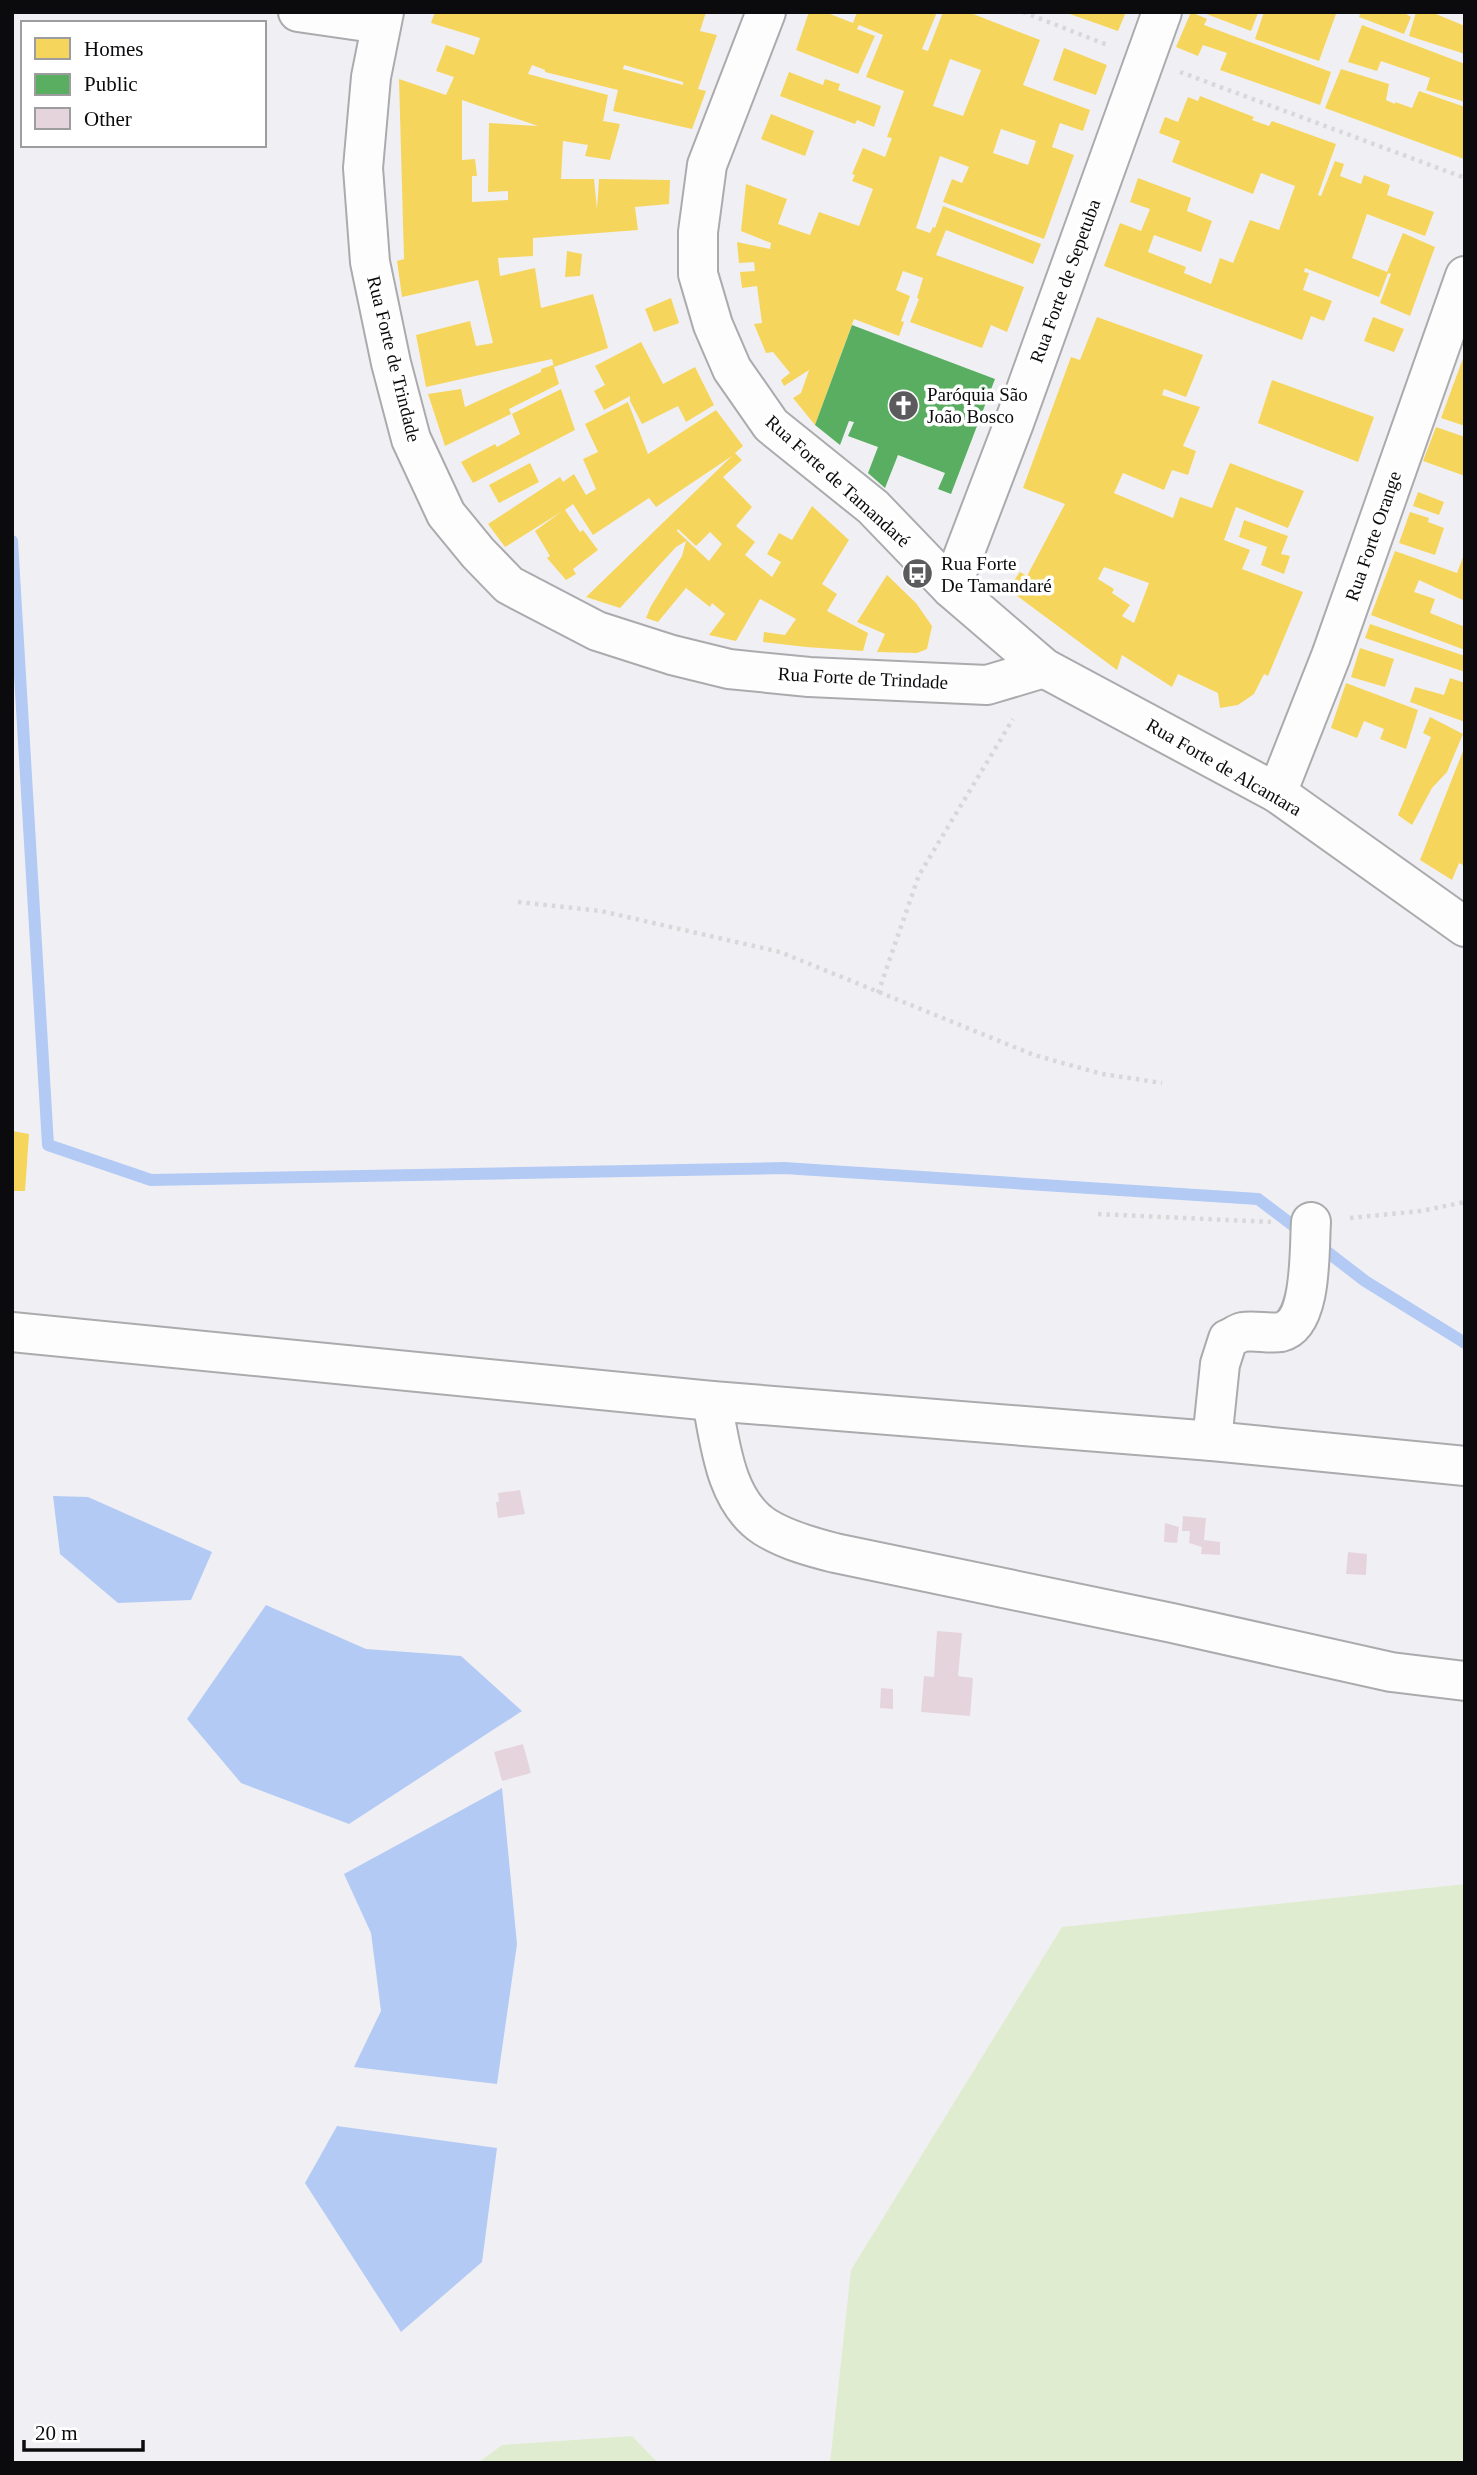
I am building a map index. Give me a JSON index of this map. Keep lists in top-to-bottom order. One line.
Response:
{"streets":{"street":["Rua Forte de Sepetuba","Rua Forte de Trindade","Rua Forte de Tamandaré","Rua Forte Orange","Rua Forte de Alcantara"]},"crossings":[["Rua Forte de Sepetuba","Rua Forte de Tamandaré"],["Rua Forte de Trindade","Rua Forte de Tamandaré"],["Rua Forte de Trindade","Rua Forte de Alcantara"],["Rua Forte de Tamandaré","Rua Forte de Alcantara"],["Rua Forte Orange","Rua Forte de Alcantara"]],"places":{"church":["Paróquia São João Bosco"],"bus stop":["Rua Forte De Tamandaré"]},"legend":["Homes","Public","Other"],"scale_bar":"20 m"}
